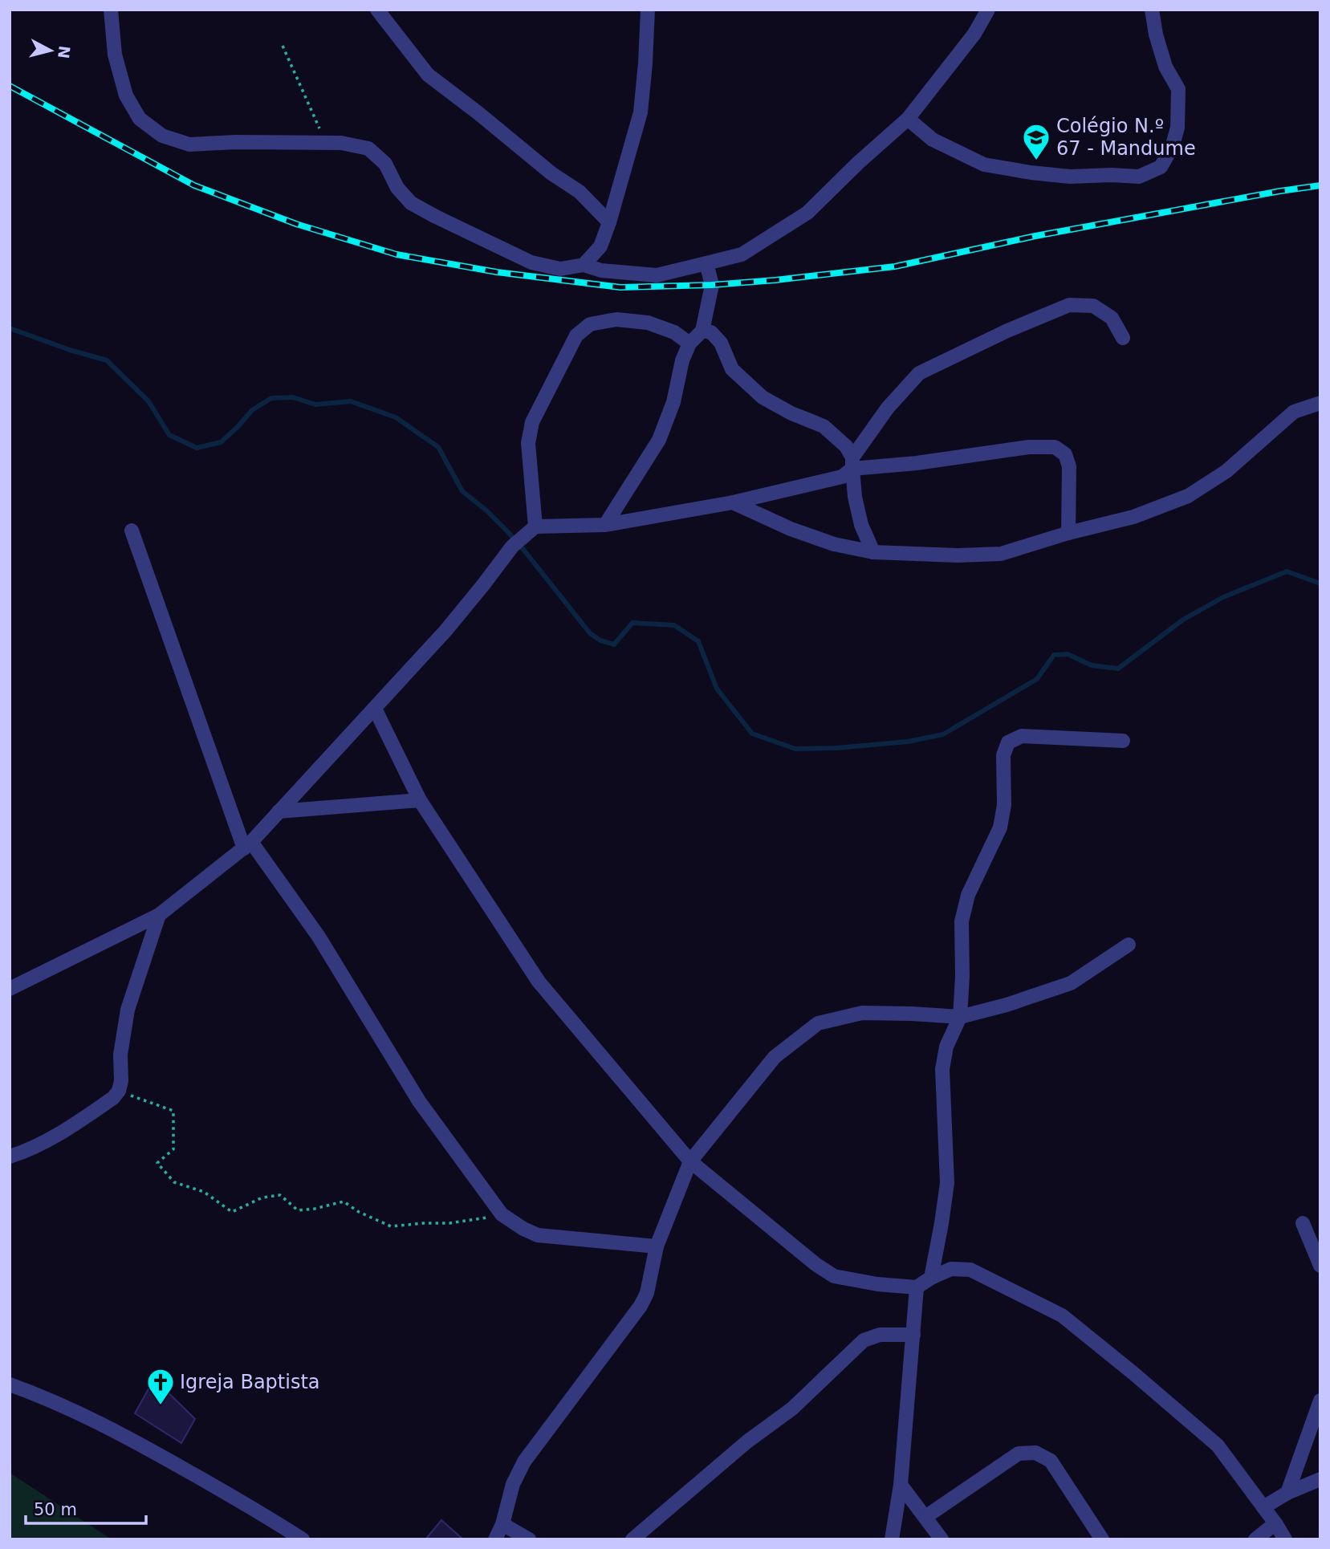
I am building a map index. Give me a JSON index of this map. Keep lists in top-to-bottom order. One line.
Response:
{"places":{"school or university":["Colégio N.º 67 - Mandume"],"church":["Igreja Baptista"]},"scale_bar":"50 m","north":"right"}
